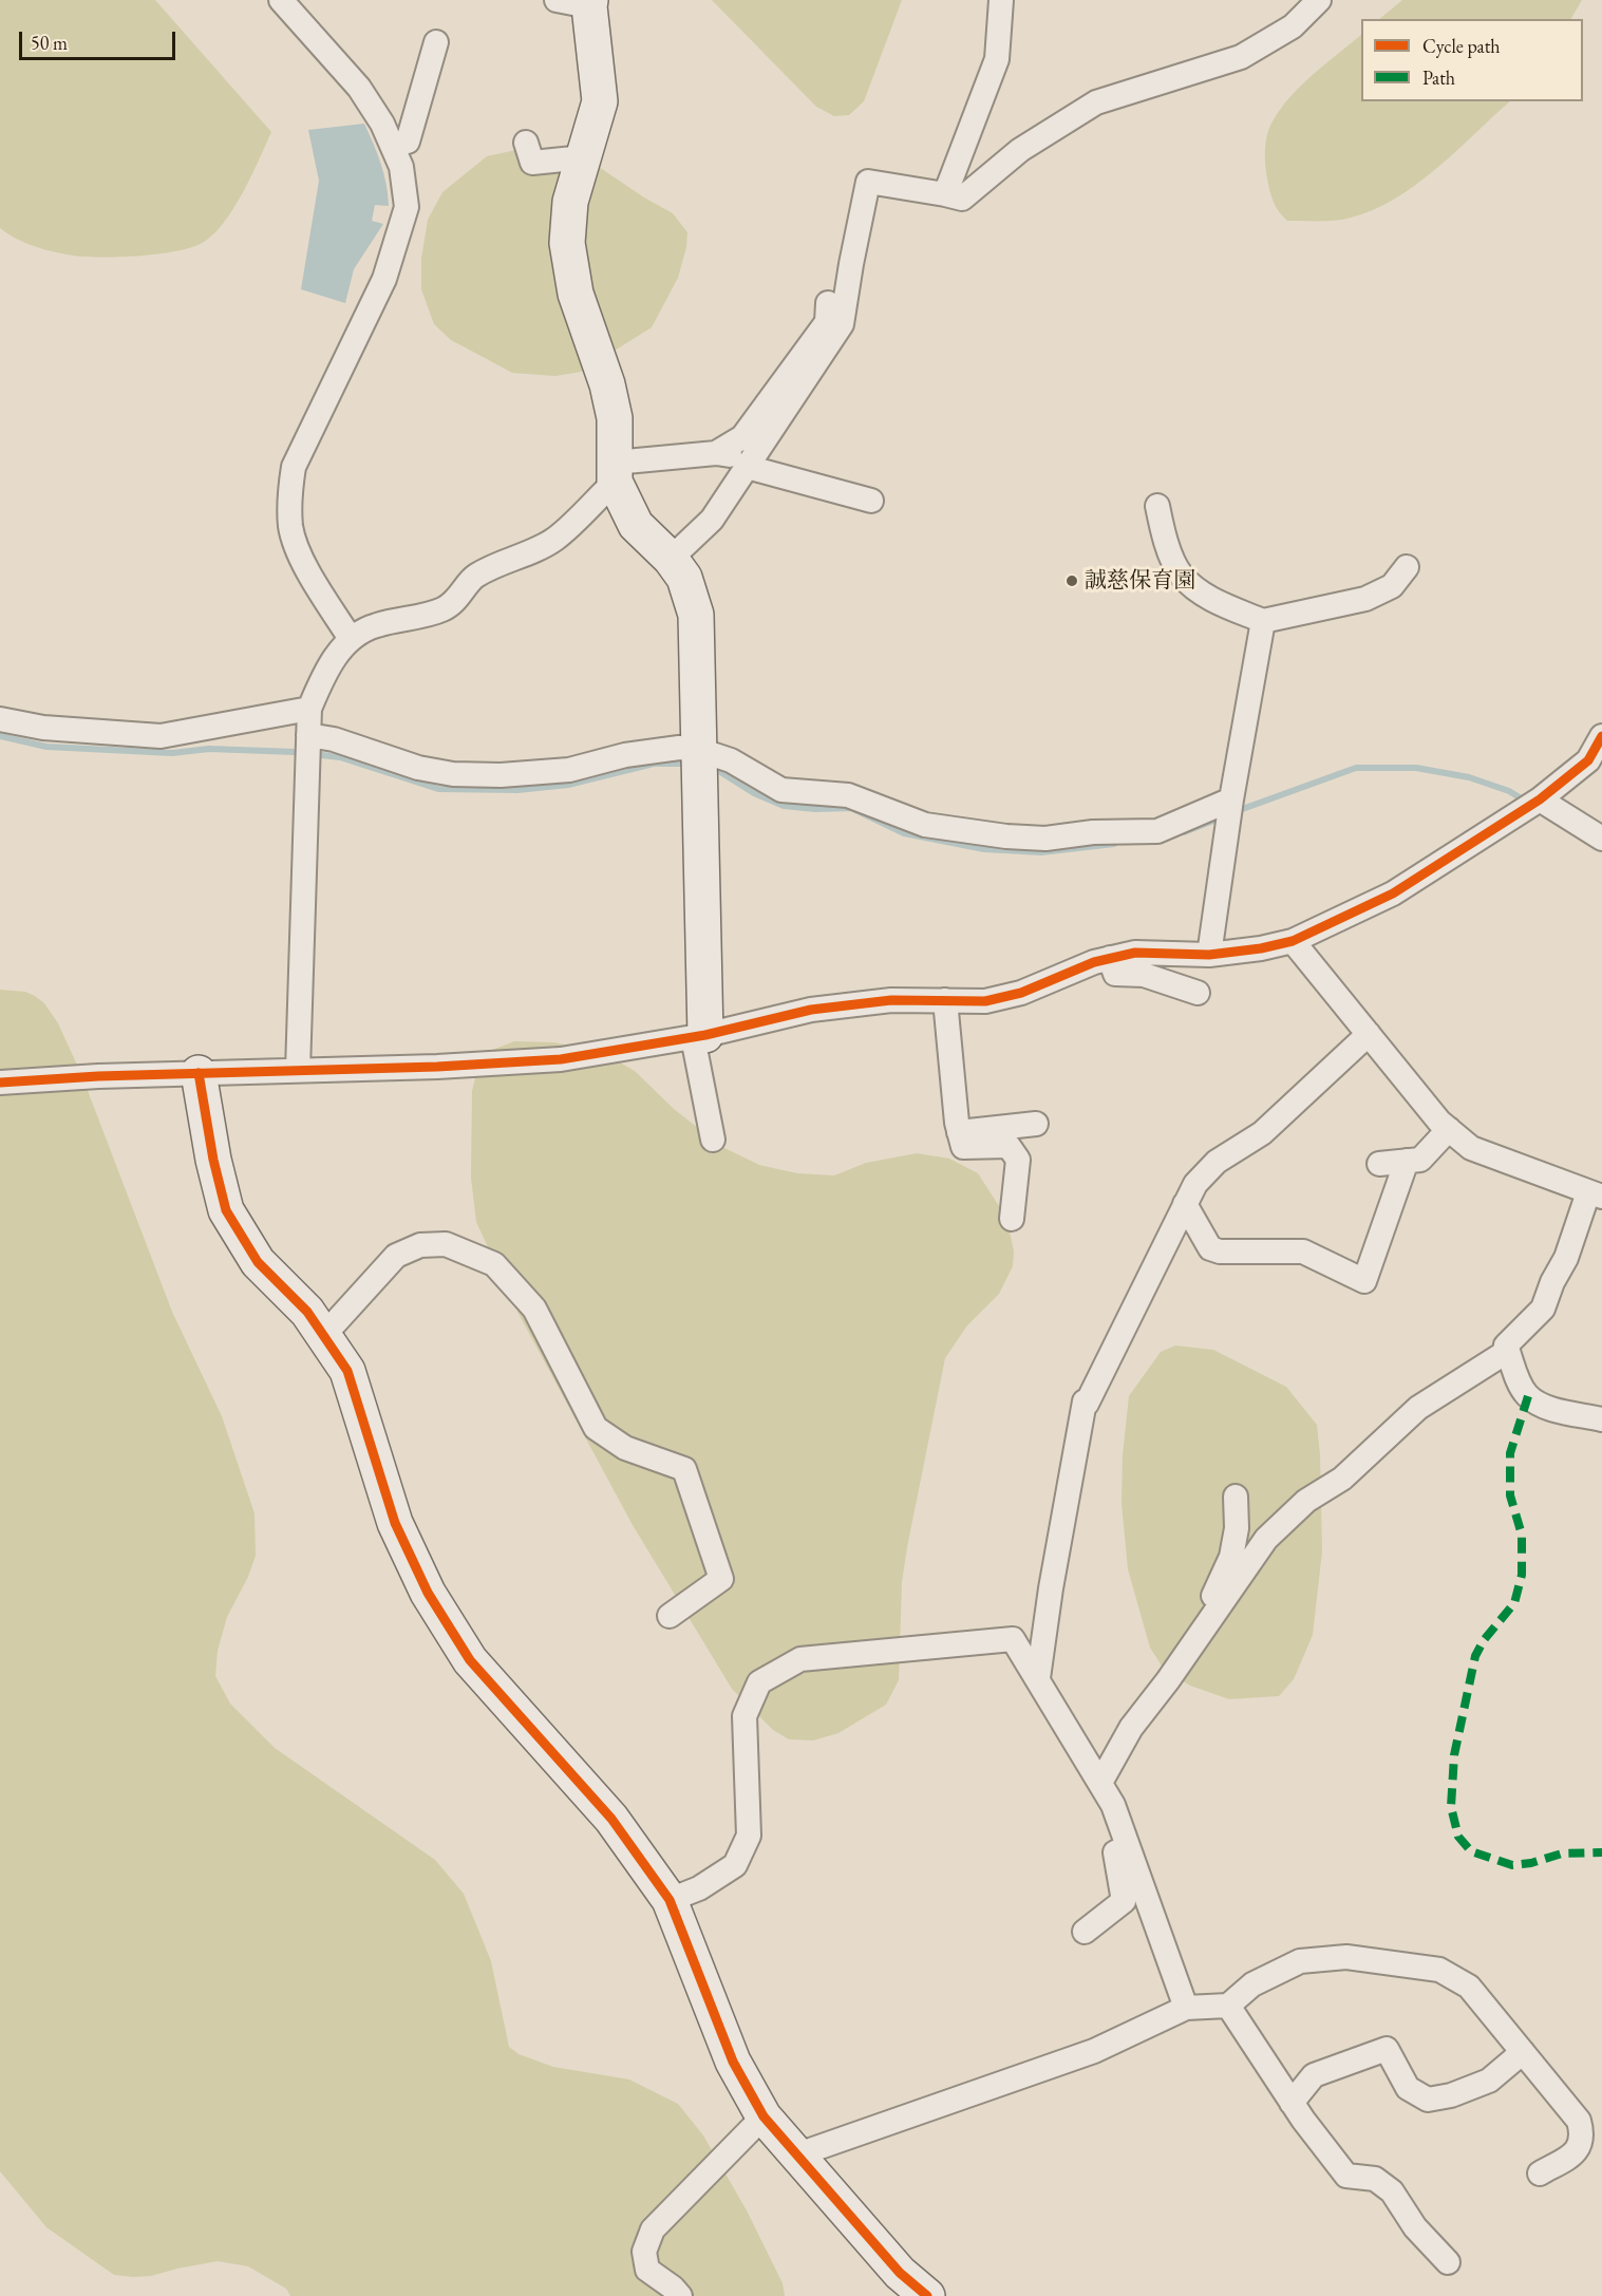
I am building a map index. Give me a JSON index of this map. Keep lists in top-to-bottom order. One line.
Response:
{"places":["誠慈保育園"],"legend":["Cycle path","Path"],"scale_bar":"50 m"}
